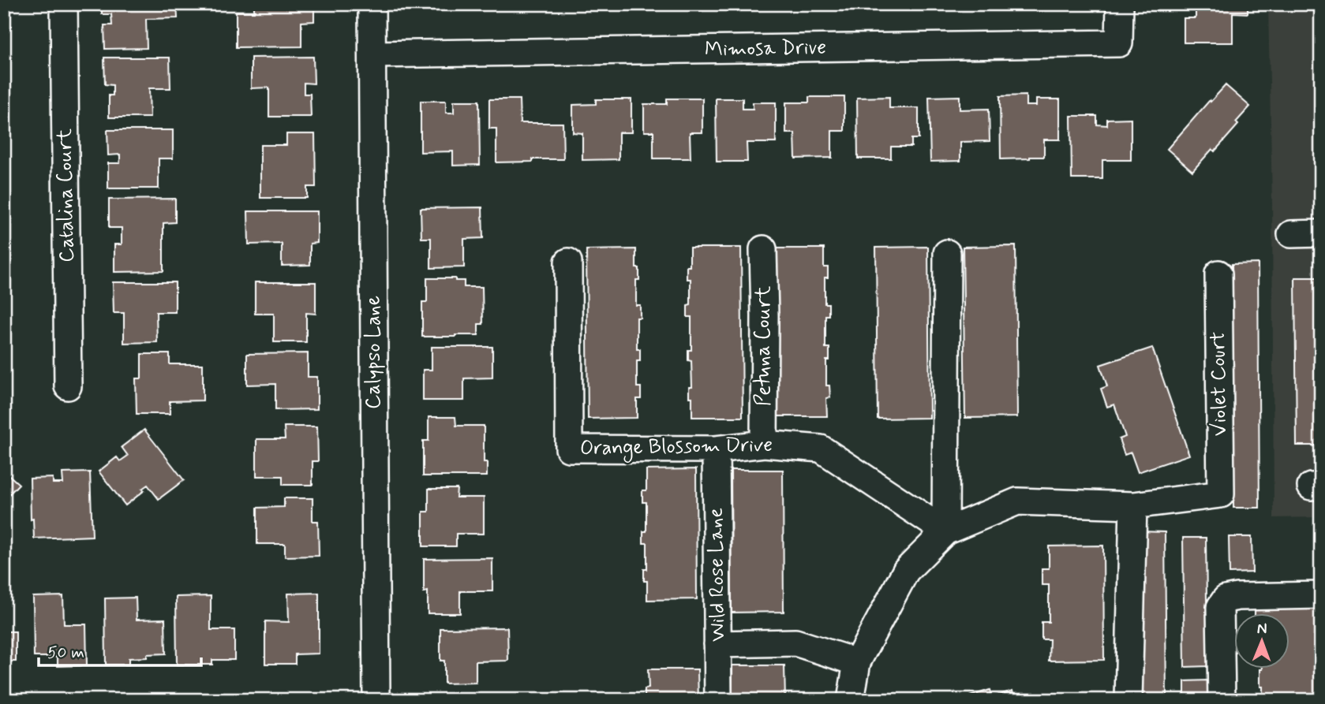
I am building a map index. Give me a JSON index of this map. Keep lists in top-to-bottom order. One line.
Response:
{"streets":{"street":["Mimosa Drive","Catalina Court","Petuna Court","Calypso Lane","Violet Court","Orange Blossom Drive","Wild Rose Lane"]},"crossings":[["Mimosa Drive","Calypso Lane"],["Petuna Court","Orange Blossom Drive"],["Orange Blossom Drive","Wild Rose Lane"]],"scale_bar":"50 m","north":"top"}
